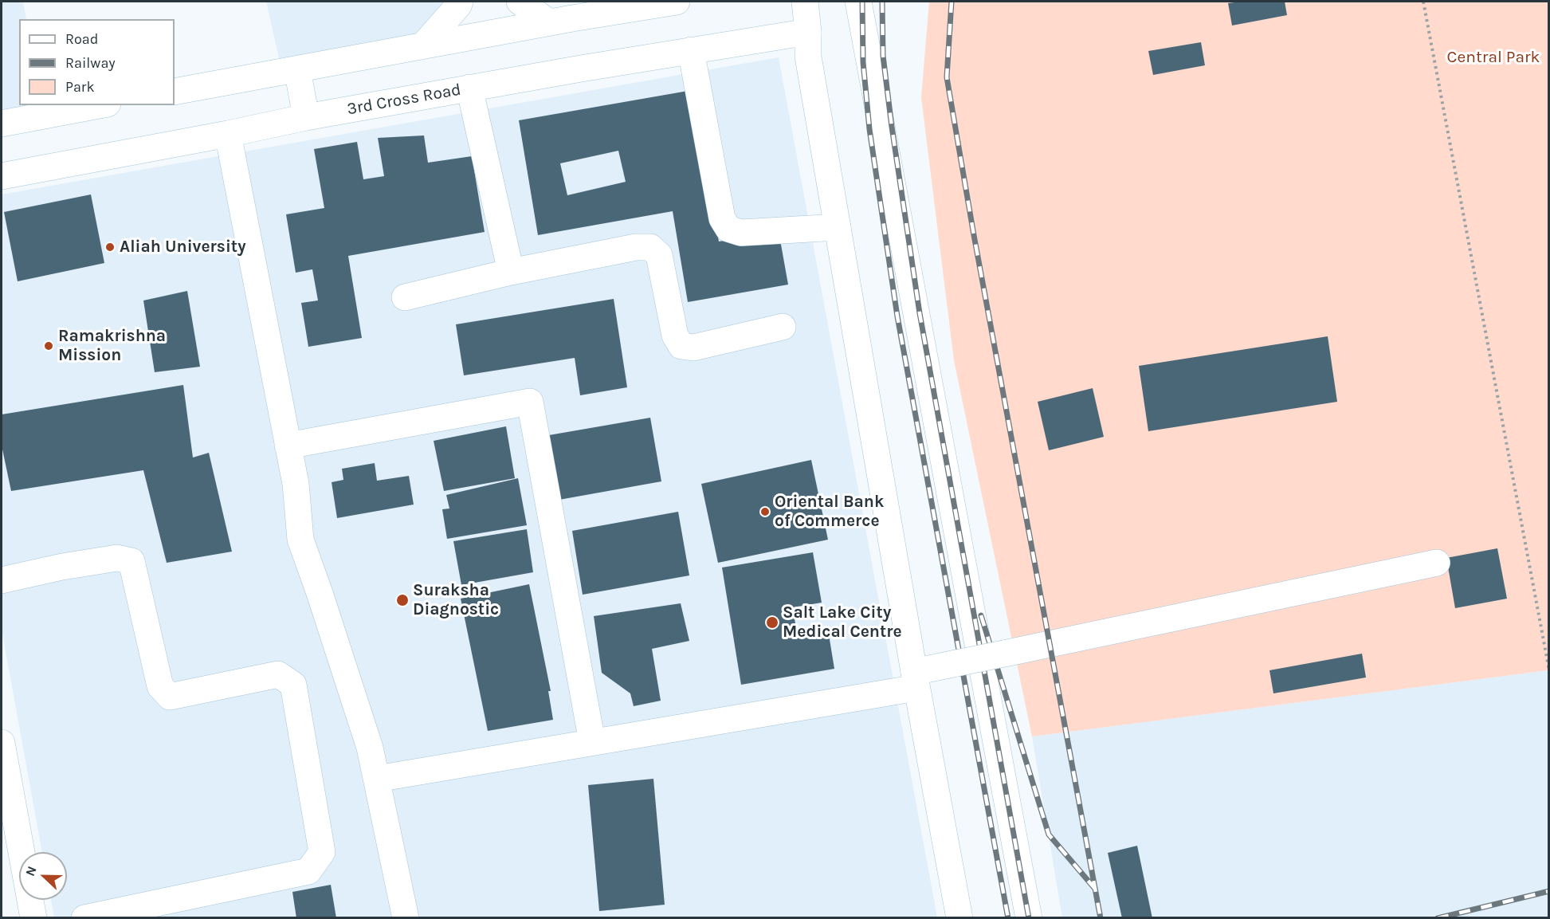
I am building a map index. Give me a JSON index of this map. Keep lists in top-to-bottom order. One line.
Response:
{"streets":{"street":["3rd Cross Road"]},"parks":["Central Park"],"places":["Aliah University","Ramakrishna Mission","Oriental Bank of Commerce","Suraksha Diagnostic","Salt Lake City Medical Centre"],"legend":["Road","Railway","Park"],"north":"left"}
